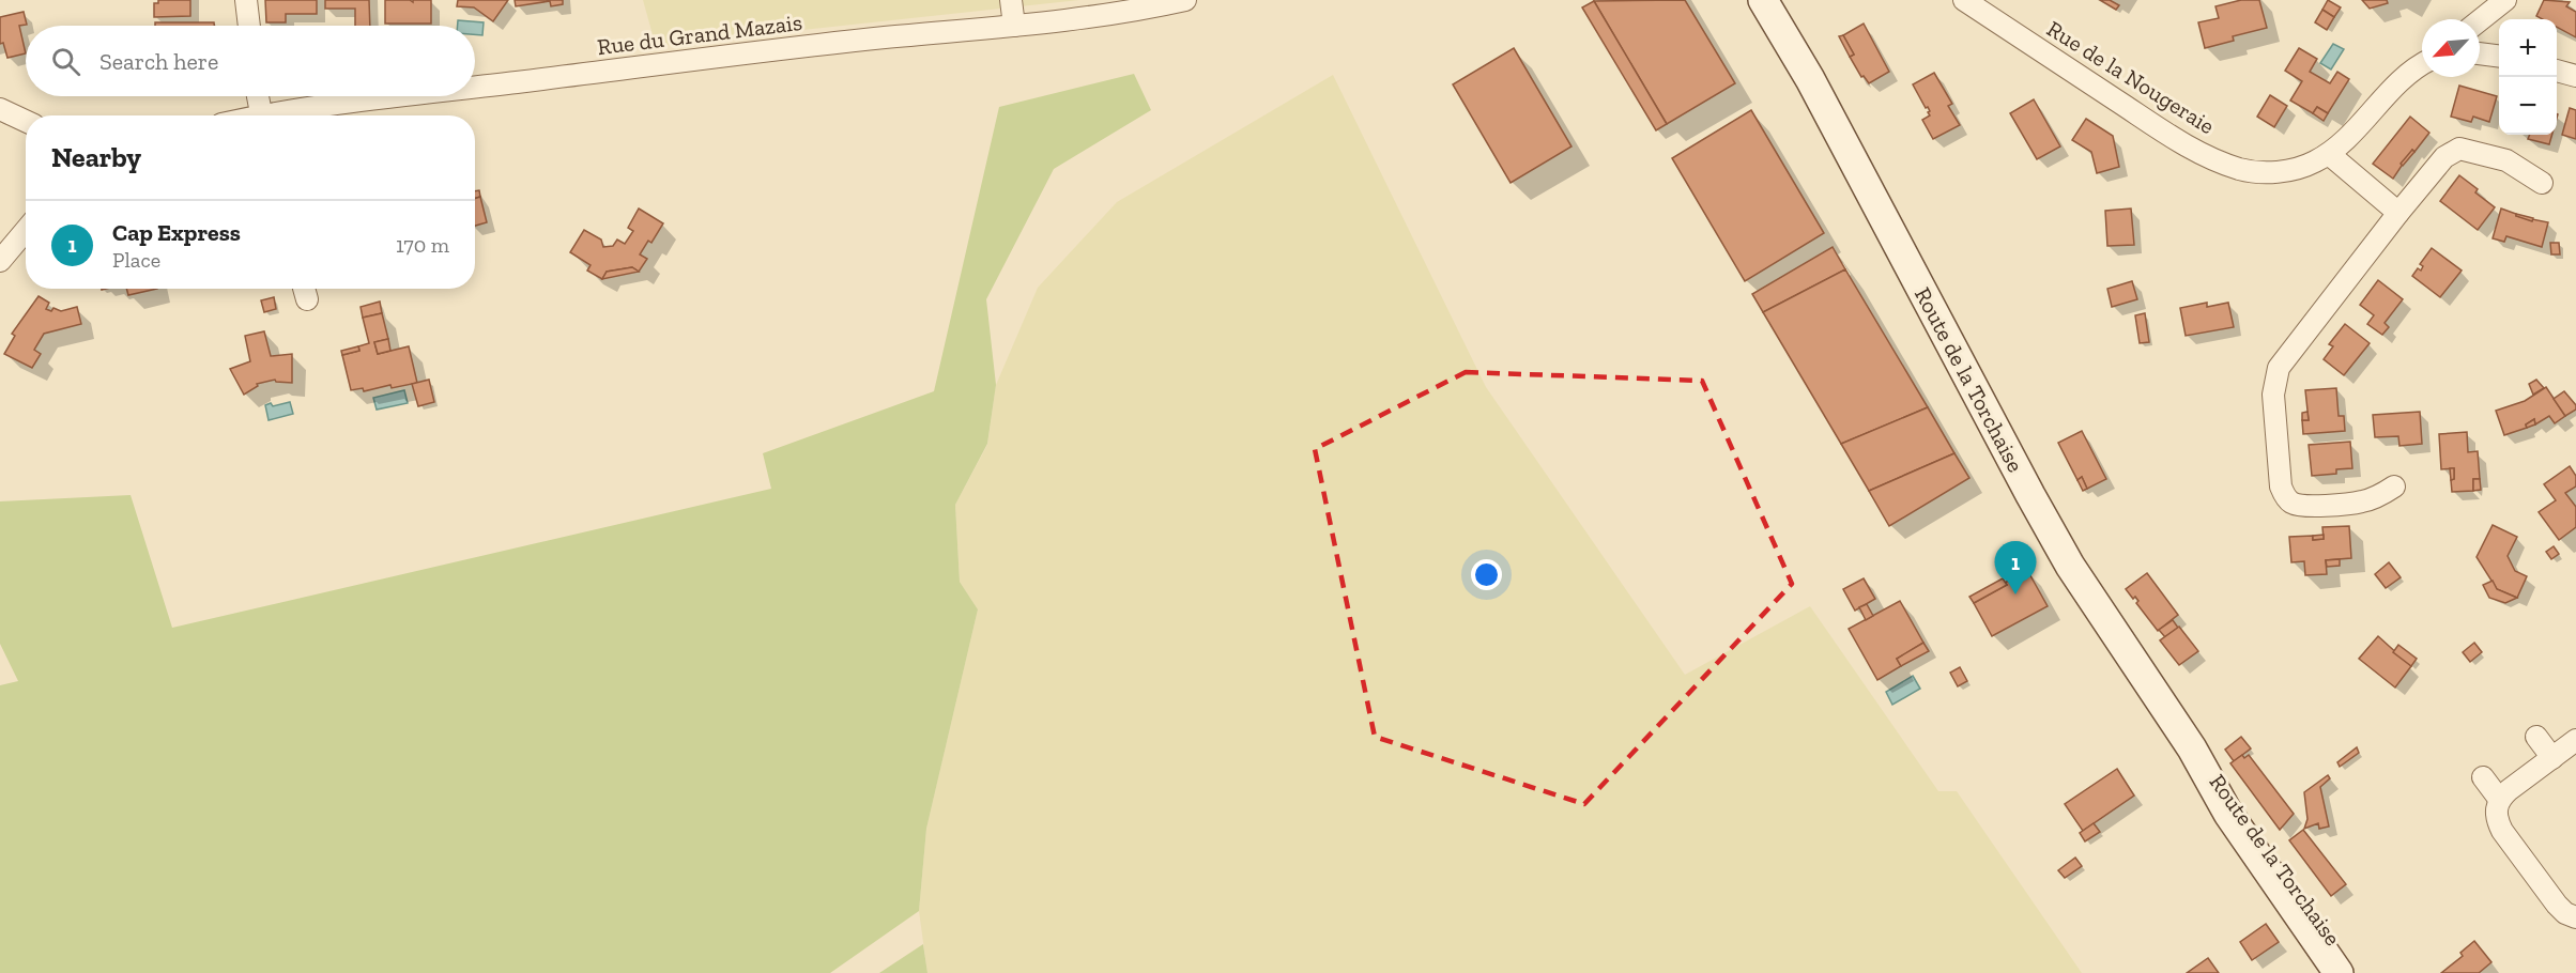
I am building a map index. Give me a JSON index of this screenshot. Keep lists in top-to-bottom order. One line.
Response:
{"streets":{"main road":["Route de la Torchaise"],"street":["Rue du Grand Mazais","Rue de la Nougeraie"]},"north":"bottom left","page":{"map_buttons":["+","−"],"search":"Search here","heading":"Nearby","list":[{"mark":"1","name":"Cap Express","note":"Place","value":"170 m"}],"pins":"1"}}
